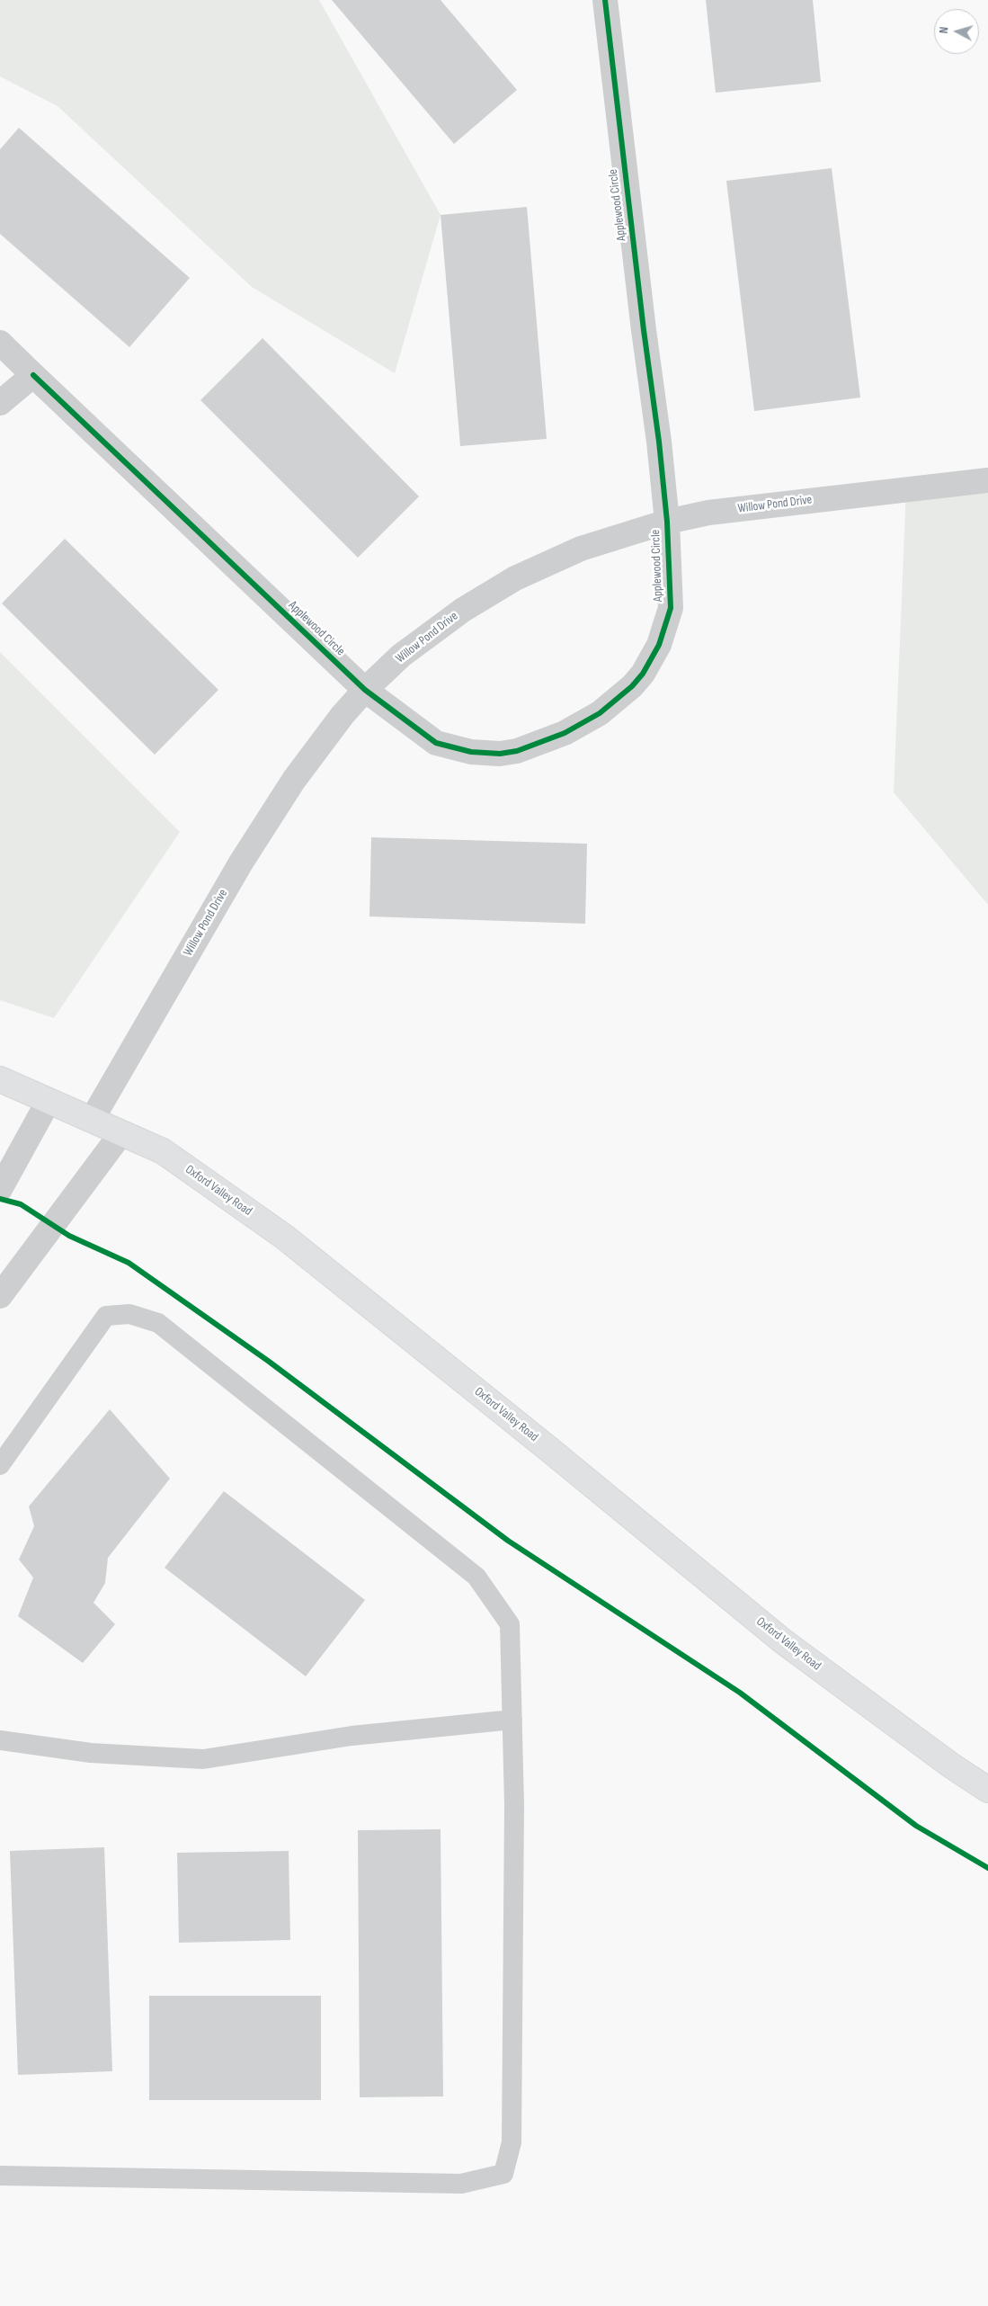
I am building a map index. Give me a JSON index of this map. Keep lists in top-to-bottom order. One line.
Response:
{"streets":{"main road":["Oxford Valley Road"],"street":["Applewood Circle","Willow Pond Drive"]},"crossings":[["Applewood Circle","Willow Pond Drive"],["Willow Pond Drive","Oxford Valley Road"]],"north":"left"}
